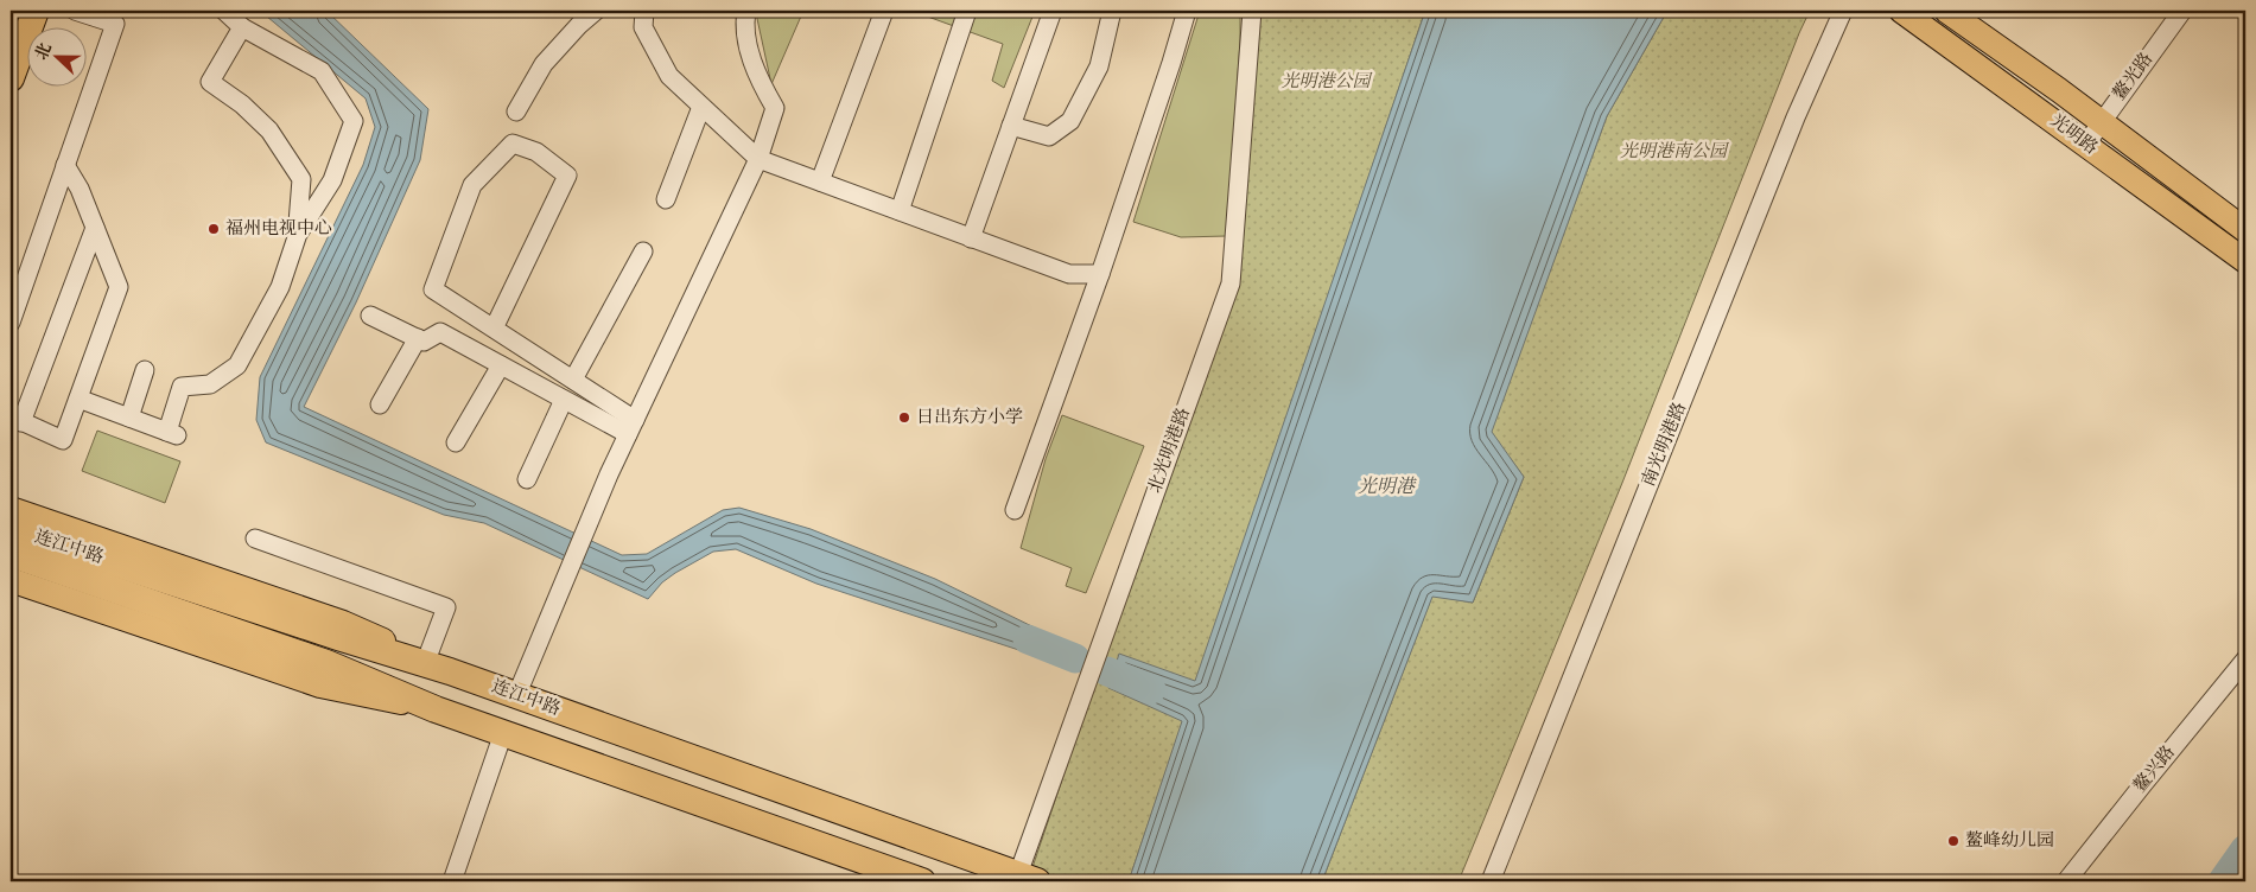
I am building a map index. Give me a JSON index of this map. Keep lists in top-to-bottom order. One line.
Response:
{"streets":{"highway":["连江中路"],"main road":["光明路"],"street":["鳌光路","南光明港路","北光明港路","鳌兴路"]},"crossings":[["鳌光路","光明路"],["北光明港路","连江中路"]],"water":["光明港"],"parks":["光明港公园","光明港南公园"],"places":["福州电视中心","日出东方小学","鳌峰幼儿园"],"north":"left"}
